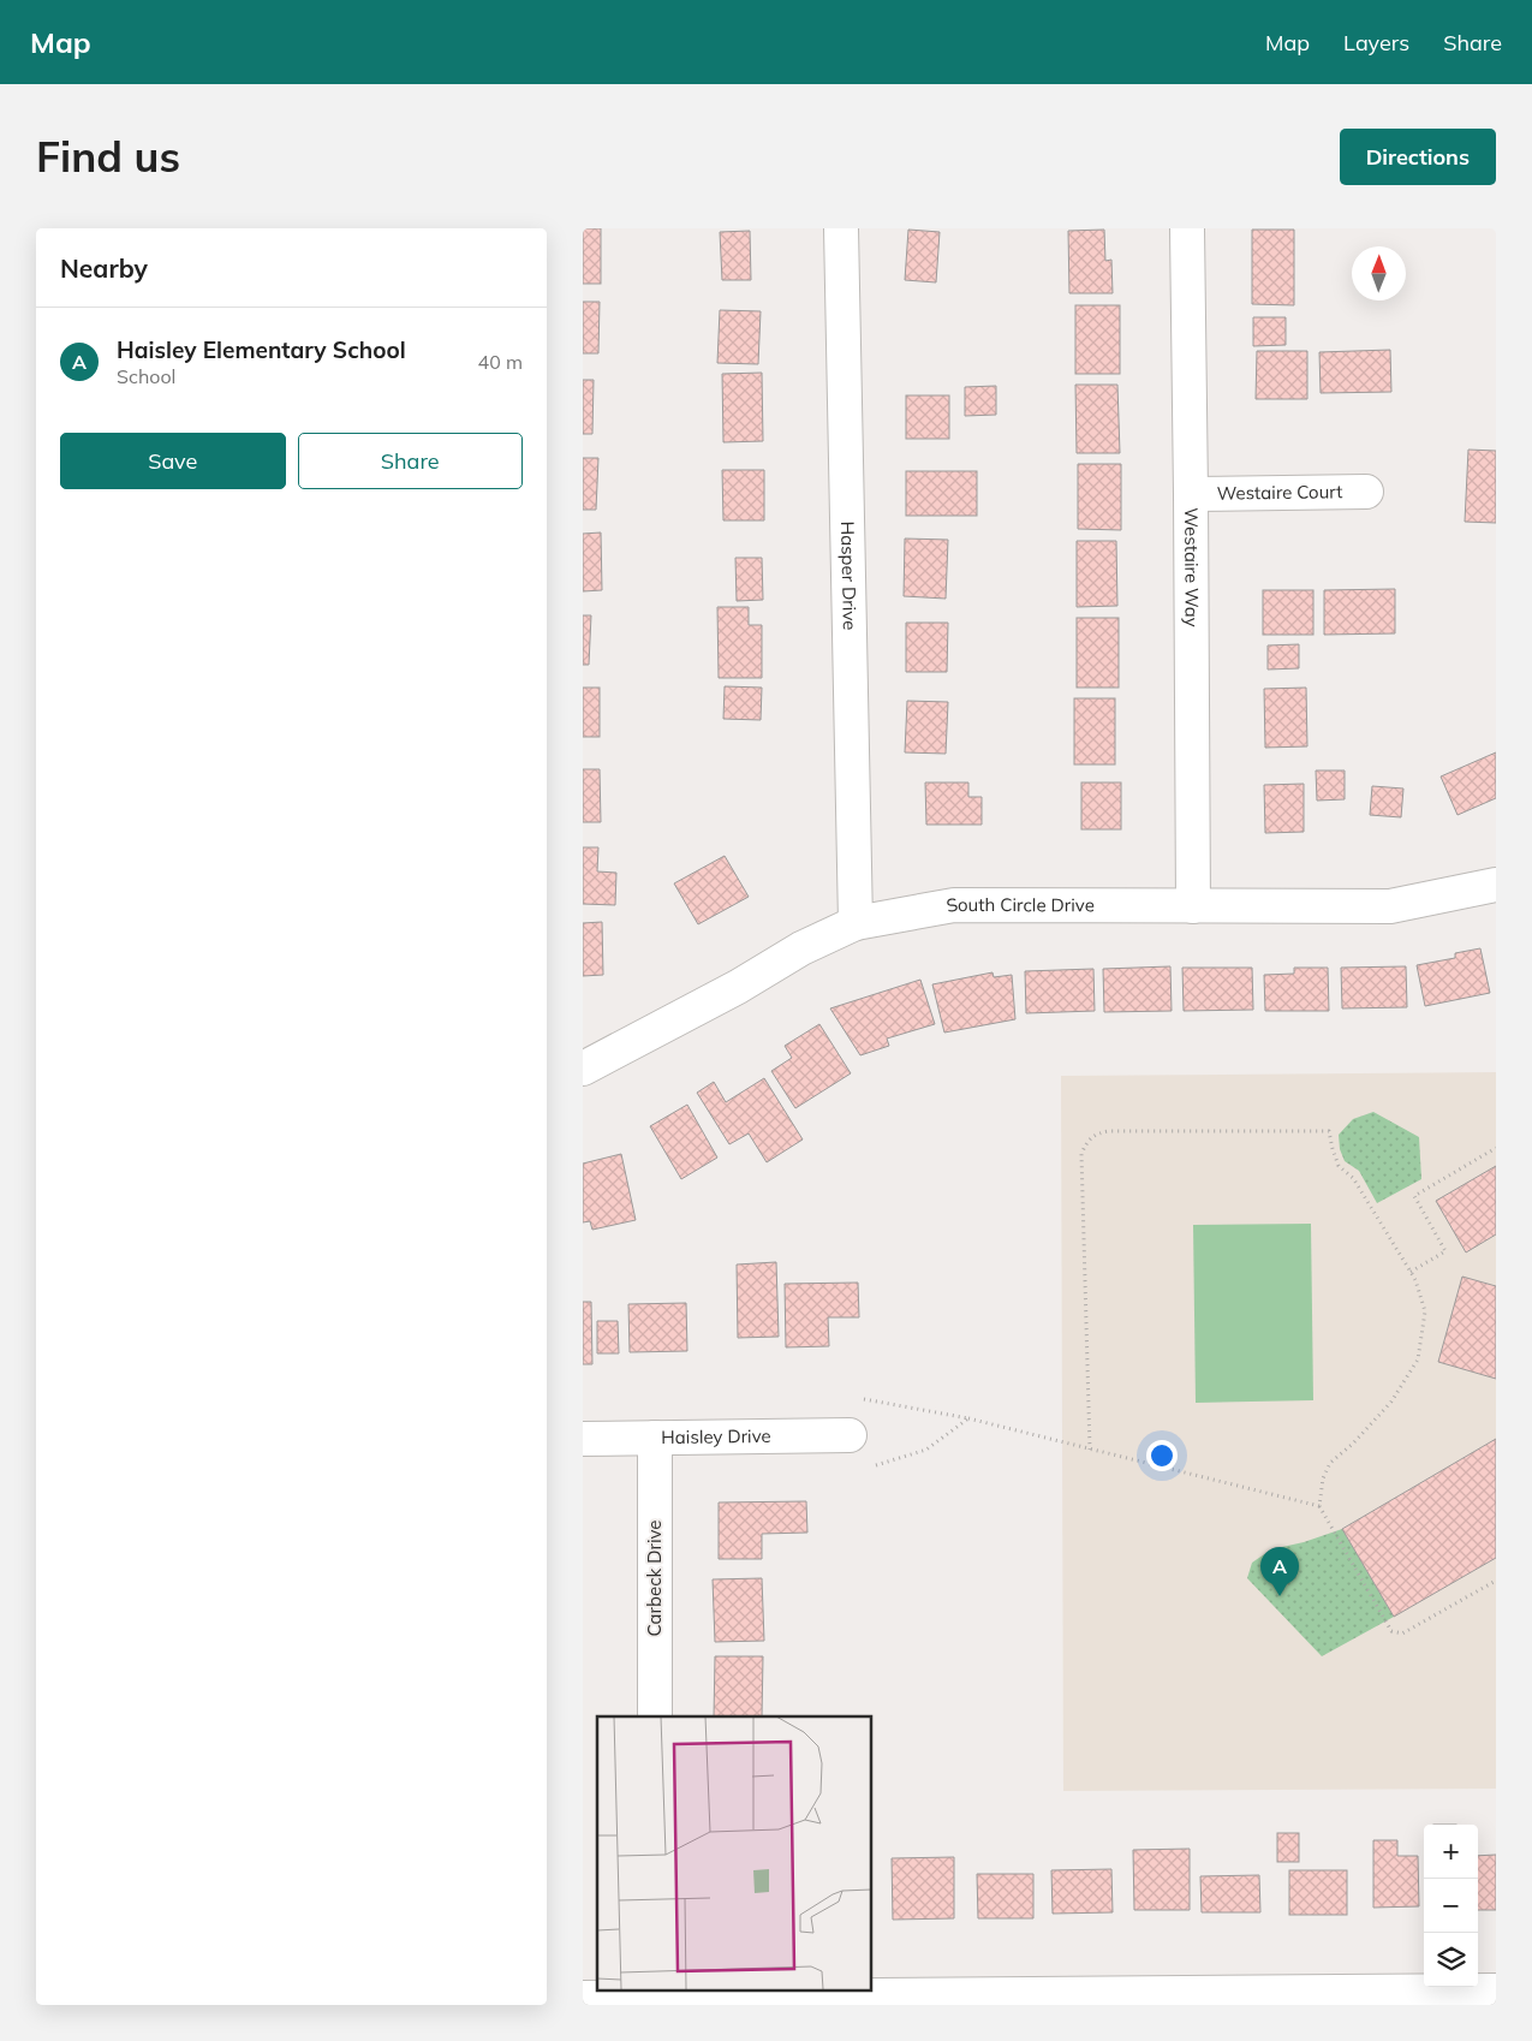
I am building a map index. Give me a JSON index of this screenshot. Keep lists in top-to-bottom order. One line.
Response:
{"streets":{"street":["Westaire Court","Westaire Way","Hasper Drive","South Circle Drive","Haisley Drive","Carbeck Drive"]},"crossings":[["Westaire Court","Westaire Way"],["Westaire Way","South Circle Drive"],["Hasper Drive","South Circle Drive"],["Haisley Drive","Carbeck Drive"]],"north":"top","page":{"header":"Map","nav":["Map","Layers","Share"],"buttons":["Directions",["Save","Share"]],"title":"Find us","heading":"Nearby","list":[{"mark":"A","name":"Haisley Elementary School","note":"School","value":"40 m"}],"pins":"A","map_buttons":["+","−"]}}
